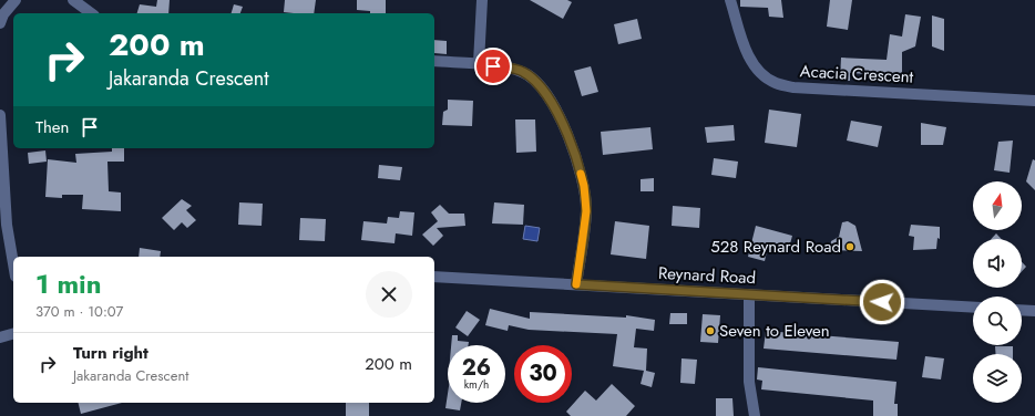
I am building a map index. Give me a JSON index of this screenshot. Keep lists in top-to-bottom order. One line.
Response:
{"streets":{"street":["Acacia Crescent","Reynard Road"]},"places":["528 Reynard Road","Seven to Eleven"],"north":"top","page":{"turn":["200 m","Jakaranda Crescent"],"then":"Then","heading":["1 min","370 m · 10:07"],"list":[{"name":"Turn right","note":"Jakaranda Crescent","value":"200 m"}],"speed":"26 km/h","limit":"30"}}
